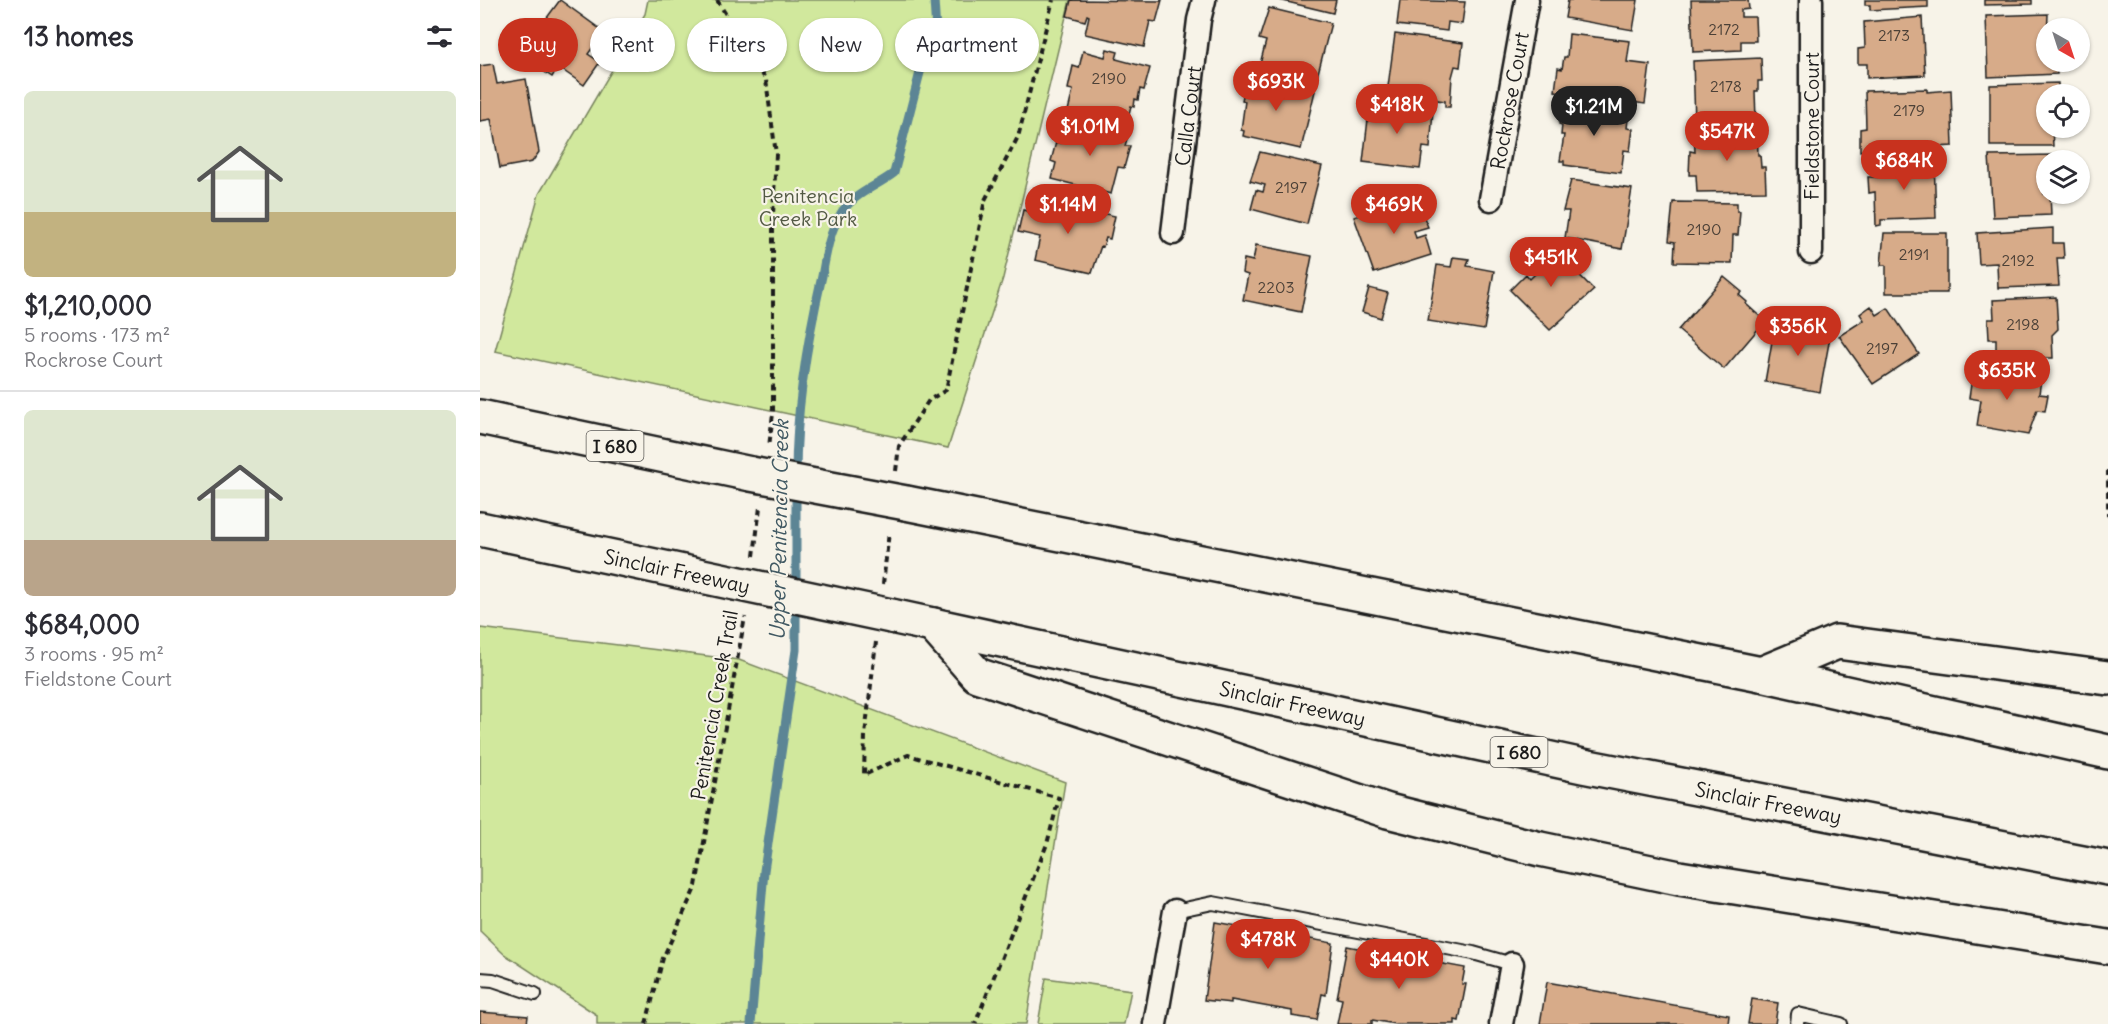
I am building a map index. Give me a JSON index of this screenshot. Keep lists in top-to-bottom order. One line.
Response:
{"streets":{"highway":["I 680","Sinclair Freeway"],"street":["Rockrose Court","Calla Court","Fieldstone Court"],"path":["Penitencia Creek Trail"]},"water":["Upper Penitencia Creek"],"parks":["Penitencia Creek Park"],"house_numbers":["2172","2173","2190","2178","2179","2197","2190","2191","2192","2203","2198","2197"],"north":"bottom right","page":{"heading":"13 homes","chip":["Buy","Rent","Filters","New","Apartment"],"price":["$693K","$418K","$1.21M","$1.01M","$547K","$684K","$1.14M","$469K","$451K","$356K","$635K","$478K","$440K"],"list":[{"name":"$1,210,000","note":"5 rooms · 173 m² · Rockrose Court"},{"name":"$684,000","note":"3 rooms · 95 m² · Fieldstone Court"}]}}
